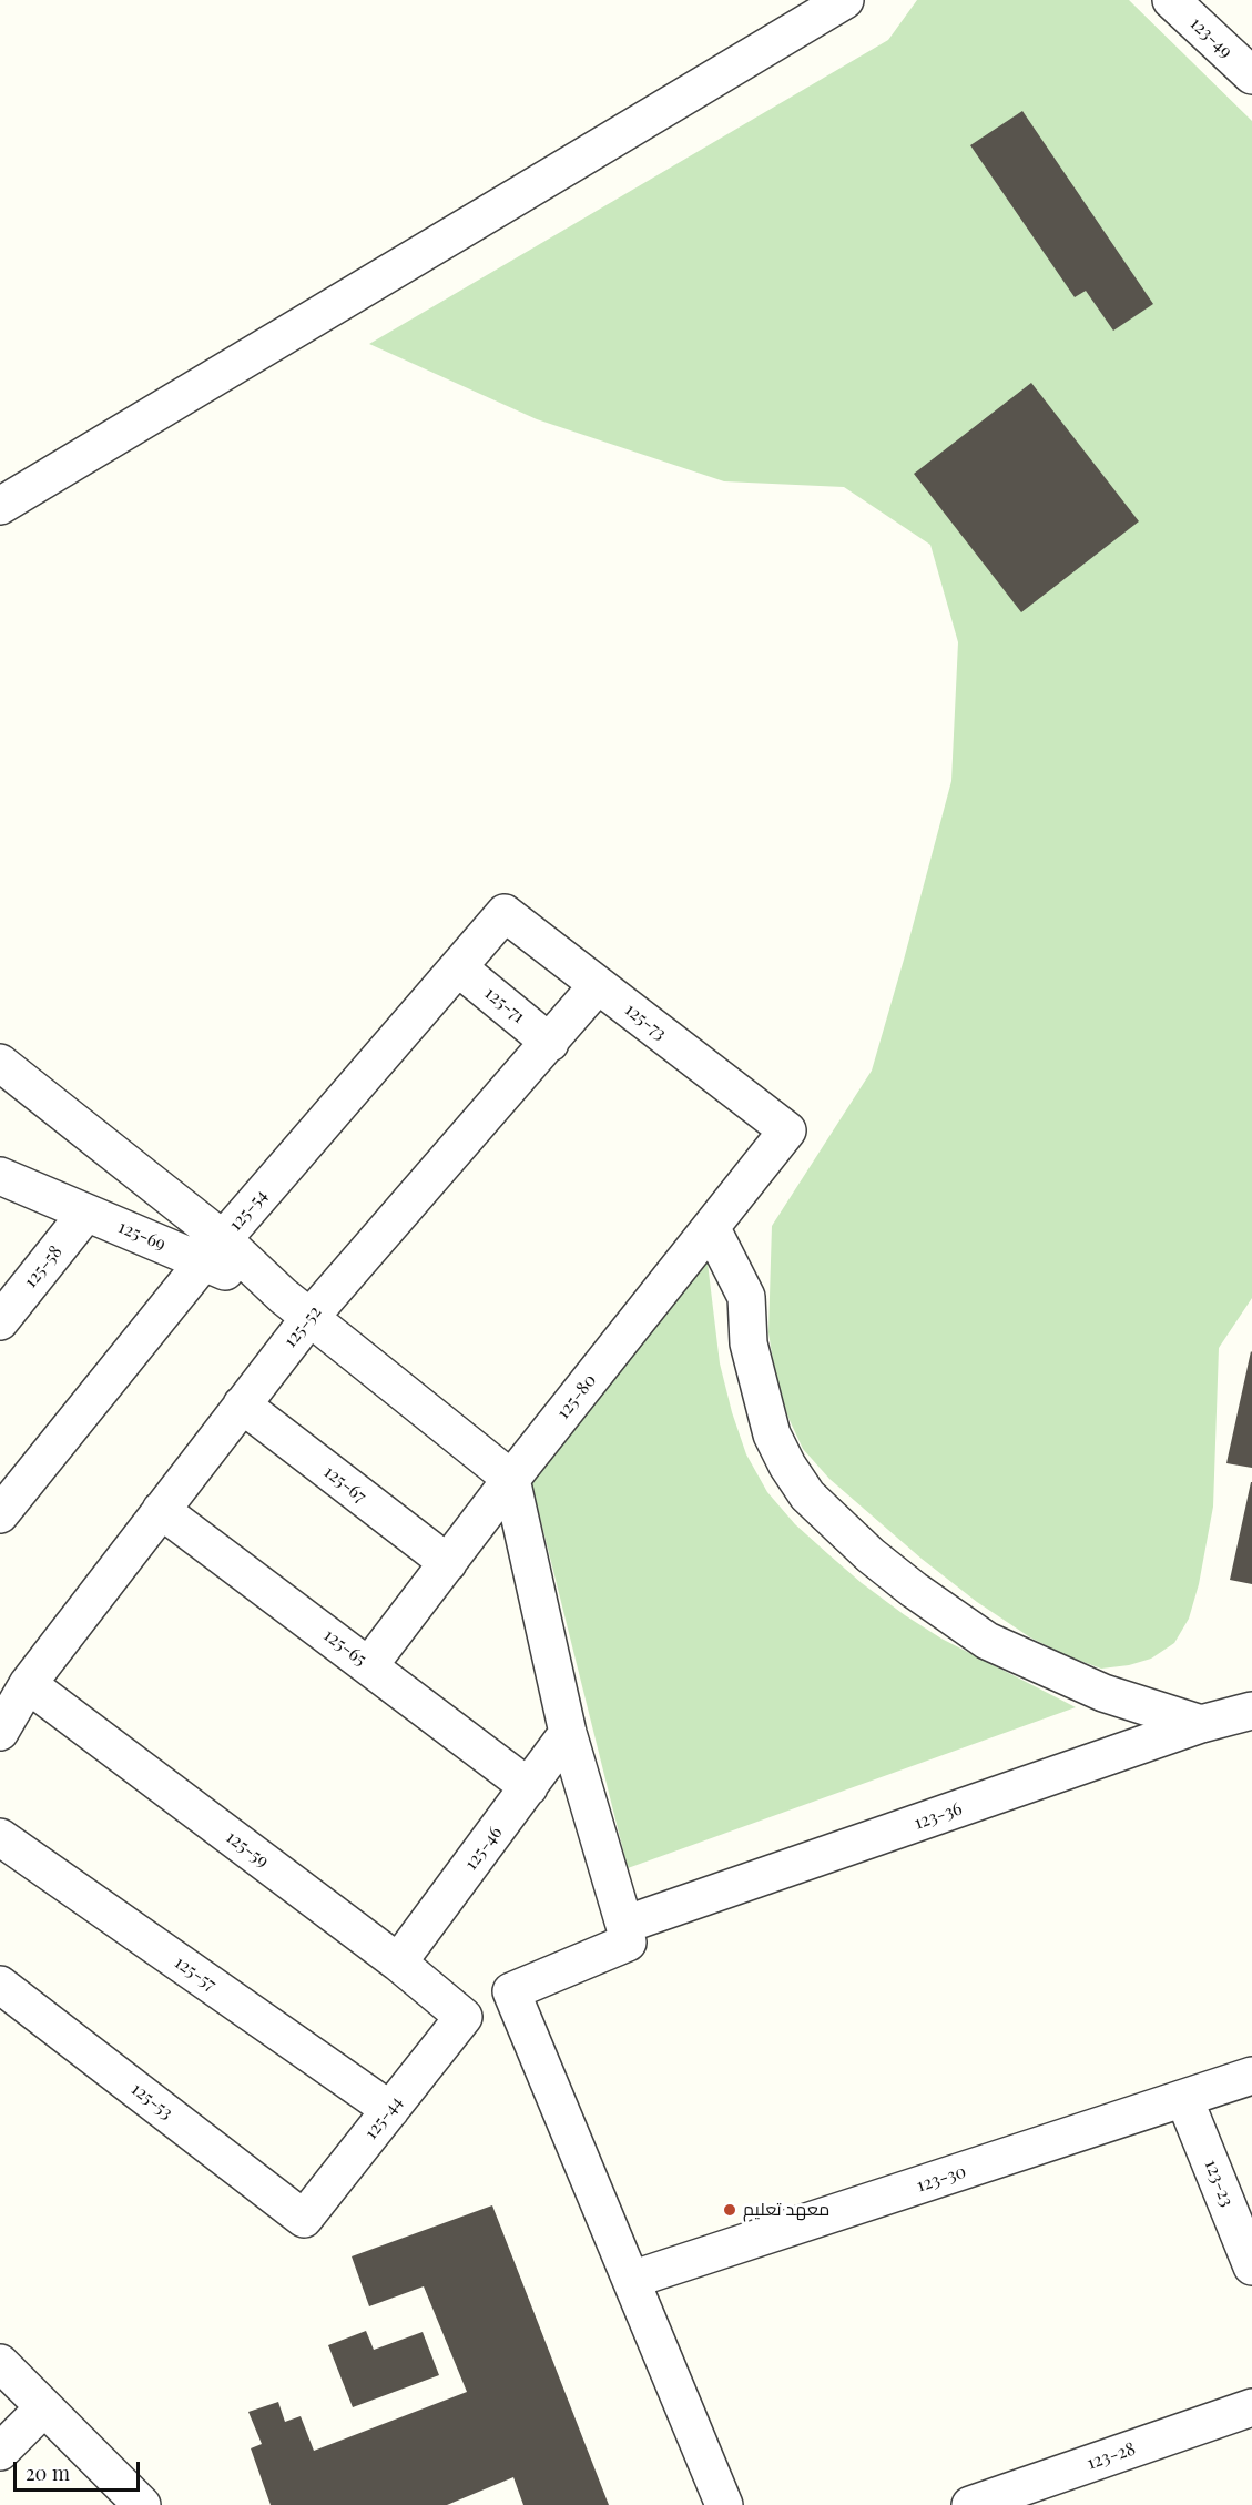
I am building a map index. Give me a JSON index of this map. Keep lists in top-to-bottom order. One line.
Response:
{"streets":{"street":["123-49","125-71","125-73","125-54","125-69","125-58","125-52","125-80","125-67","125-65","123-36","125-46","125-59","125-57","125-53","125-44","123-30","123-23","123-28"]},"crossings":[["125-71","125-54"],["125-71","125-52"],["125-73","125-54"],["125-73","125-52"],["125-73","125-80"],["125-54","125-69"],["125-69","125-58"],["125-69","125-52"],["125-69","125-80"],["125-52","125-67"],["125-52","125-65"],["125-52","125-59"],["125-80","125-67"],["125-80","125-65"],["125-65","125-46"],["125-46","125-59"],["125-59","125-44"],["125-57","125-44"],["125-53","125-44"],["123-30","123-23"]],"places":["معهد تعليم"],"scale_bar":"20 m"}
